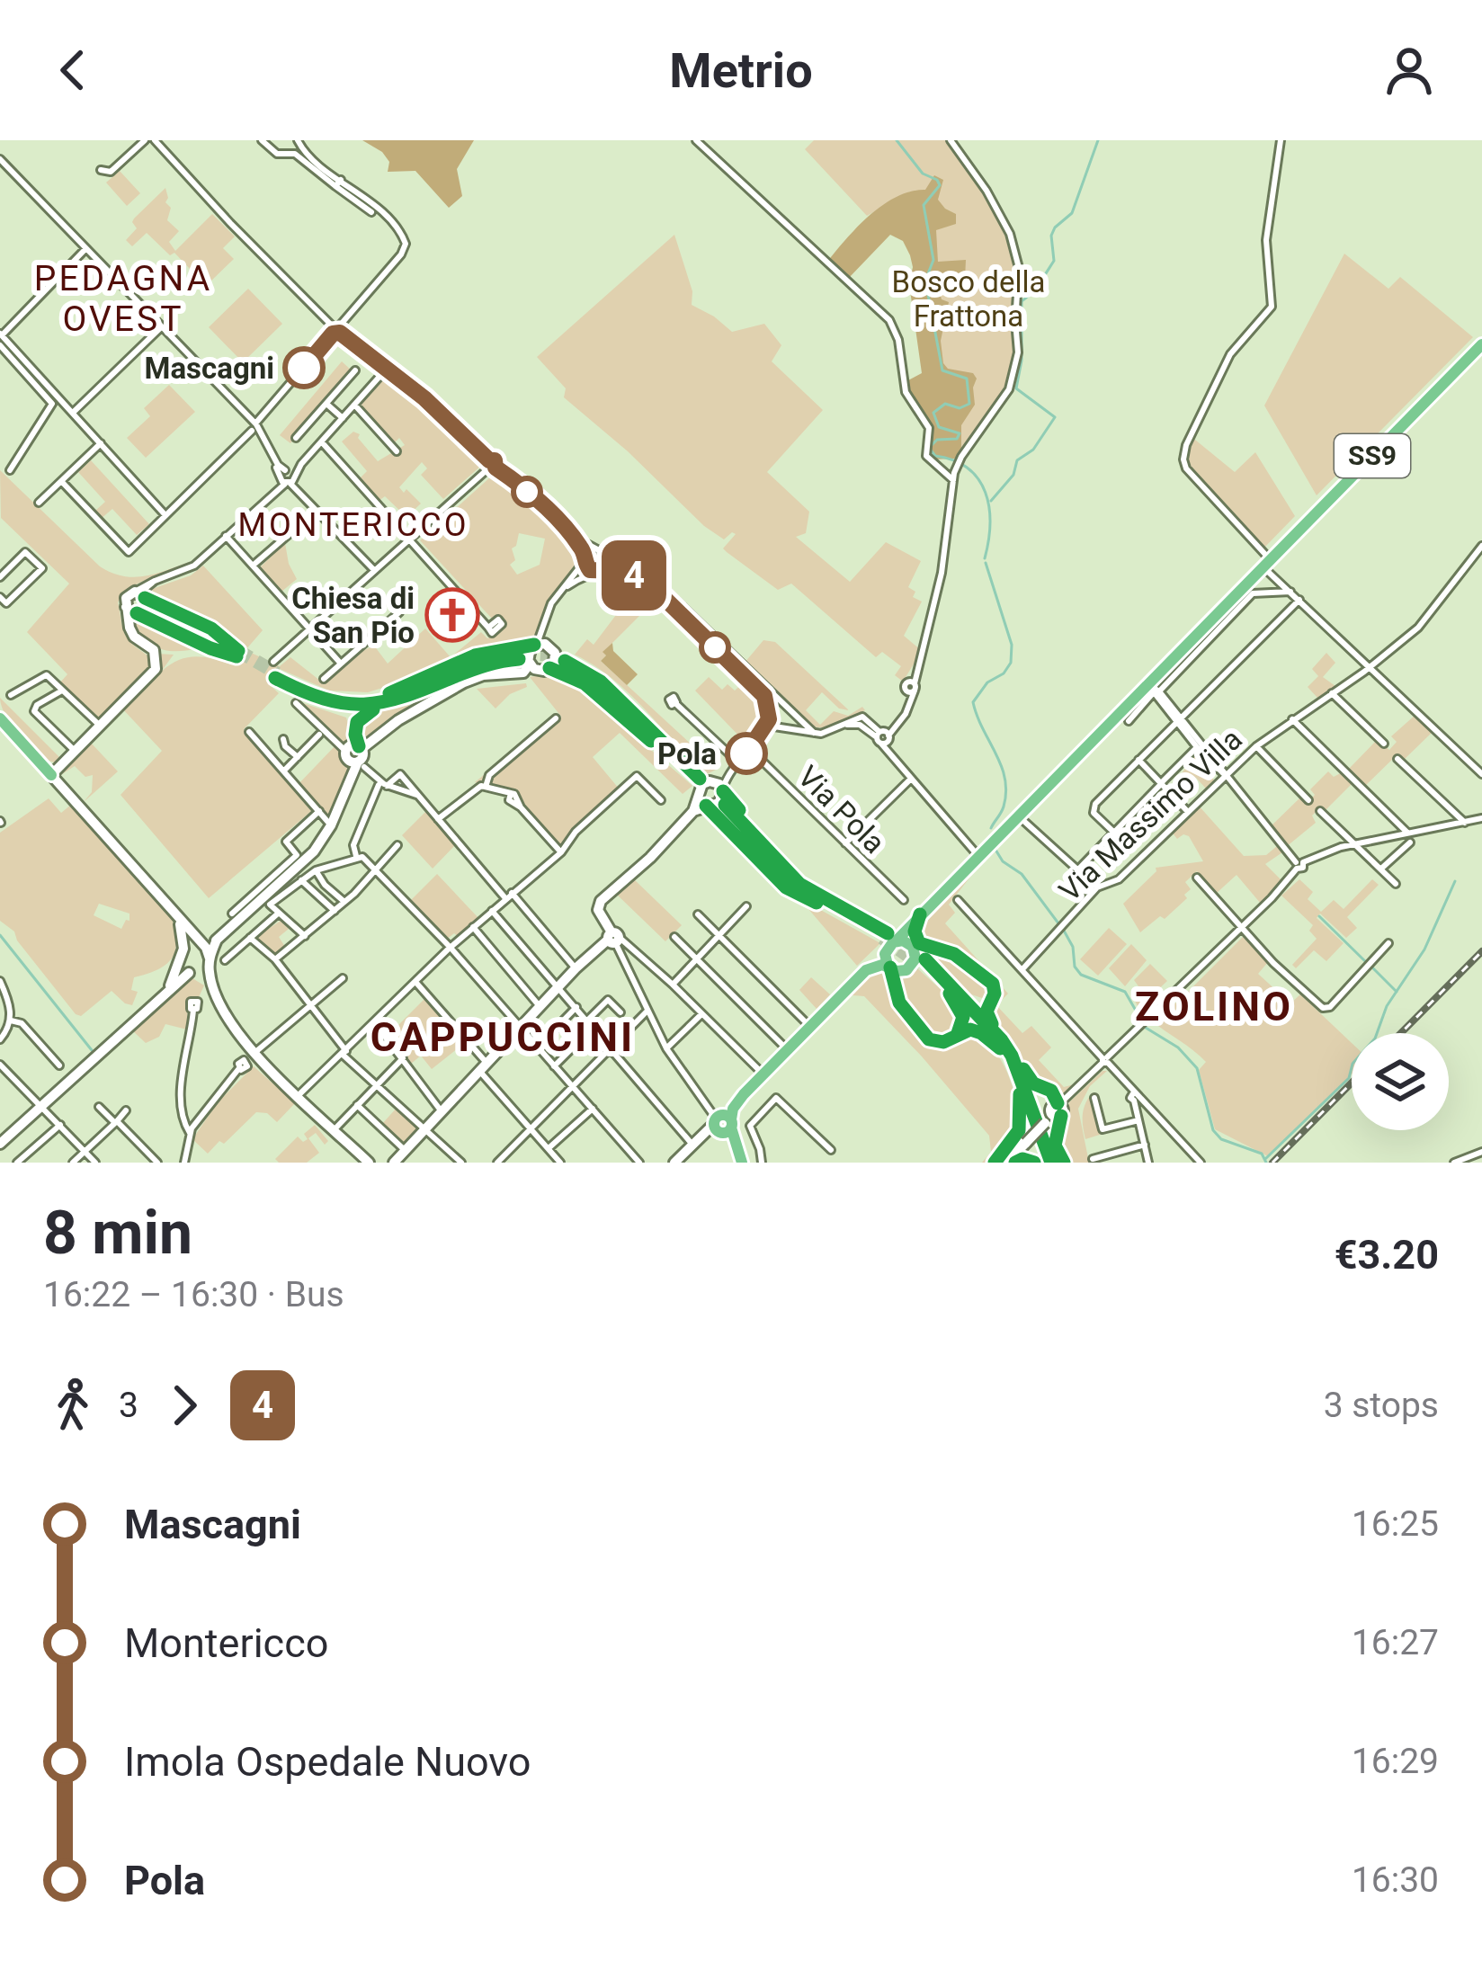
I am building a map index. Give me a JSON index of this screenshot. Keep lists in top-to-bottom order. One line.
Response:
{"streets":{"main road":["SS9"],"street":["Via Pola","Via Massimo Villa"]},"districts":["PEDAGNA OVEST","MONTERICCO","ZOLINO","CAPPUCCINI"],"parks":["Bosco della Frattona"],"places":{"other":["Mascagni","Pola"],"church":["Chiesa di San Pio"]},"lines":["bus line 4"],"page":{"header":"Metrio","on_map":"4","heading":["8 min","16:22 – 16:30 · Bus","€3.20"],"legs":["3","4","3 stops"],"list":[{"name":"Mascagni","value":"16:25"},{"name":"Montericco","value":"16:27"},{"name":"Imola Ospedale Nuovo","value":"16:29"},{"name":"Pola","value":"16:30"}]}}
